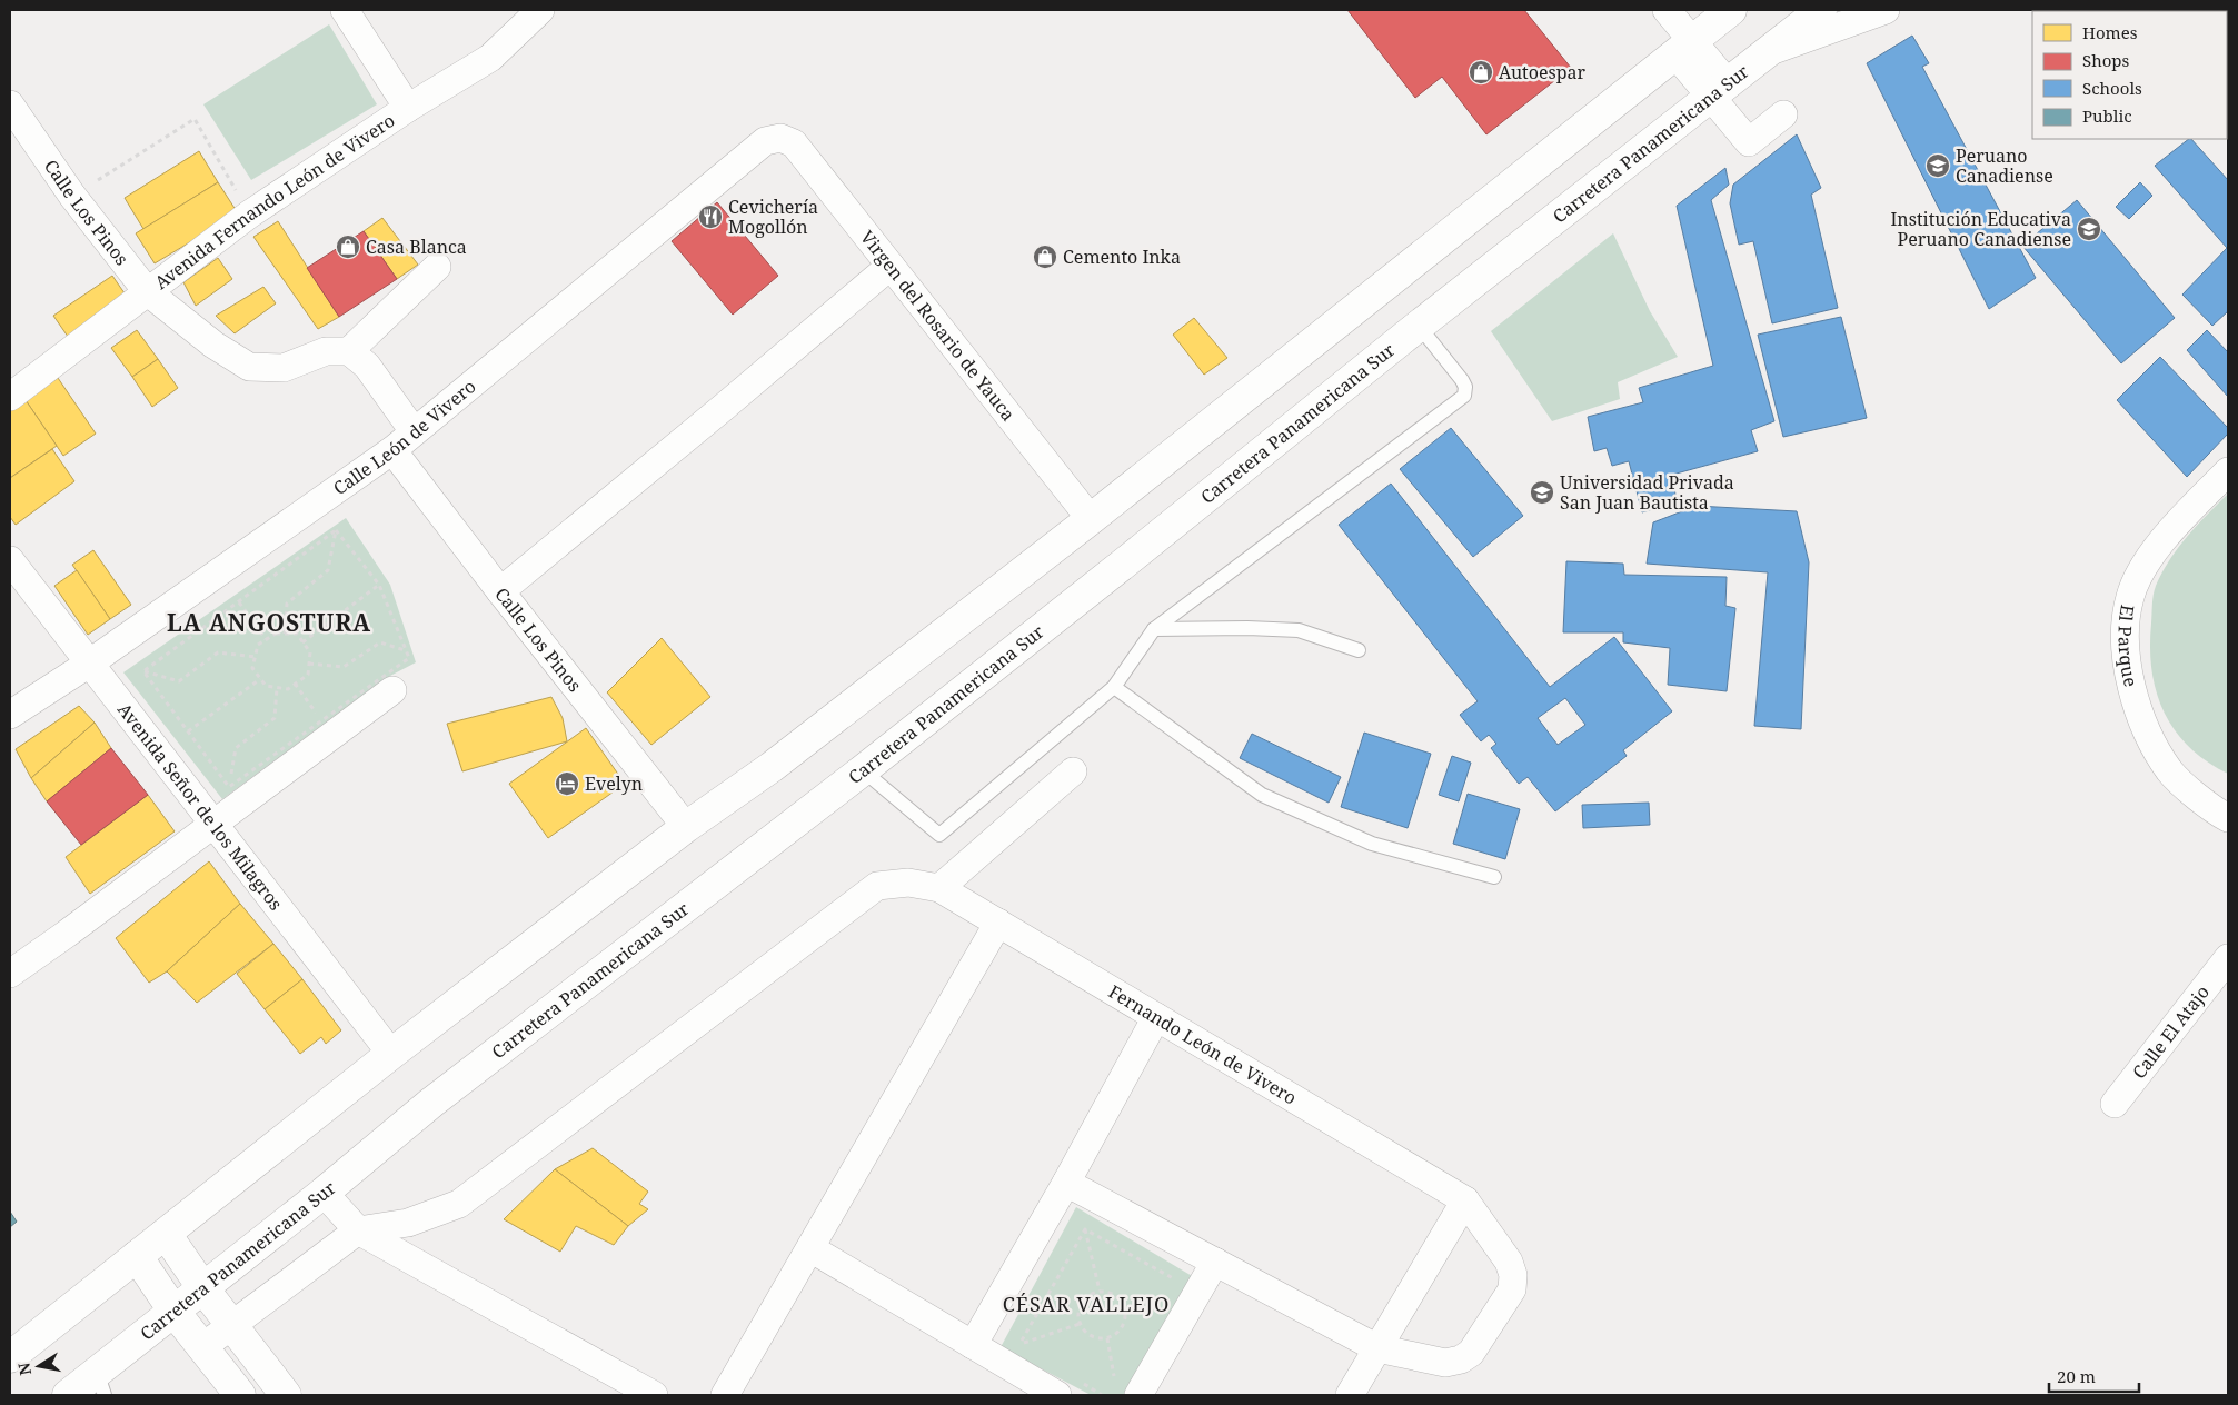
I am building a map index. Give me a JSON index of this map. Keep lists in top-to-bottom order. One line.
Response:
{"streets":{"main road":["Carretera Panamericana Sur"],"street":["Avenida Fernando León de Vivero","Calle Los Pinos","Virgen del Rosario de Yauca","Calle León de Vivero","El Parque","Avenida Señor de los Milagros","Calle El Atajo","Fernando León de Vivero"]},"crossings":[["Avenida Fernando León de Vivero","Calle Los Pinos"],["Calle Los Pinos","Calle León de Vivero"],["Virgen del Rosario de Yauca","Calle León de Vivero"],["Calle León de Vivero","Avenida Señor de los Milagros"]],"districts":["LA ANGOSTURA","CÉSAR VALLEJO"],"places":{"shop":["Autoespar","Casa Blanca","Cemento Inka"],"school or university":["Peruano Canadiense","Institución Educativa Peruano Canadiense","Universidad Privada San Juan Bautista"],"restaurant":["Cevichería Mogollón"],"hotel":["Evelyn"]},"legend":["Homes","Shops","Schools","Public"],"scale_bar":"20 m","north":"left"}
